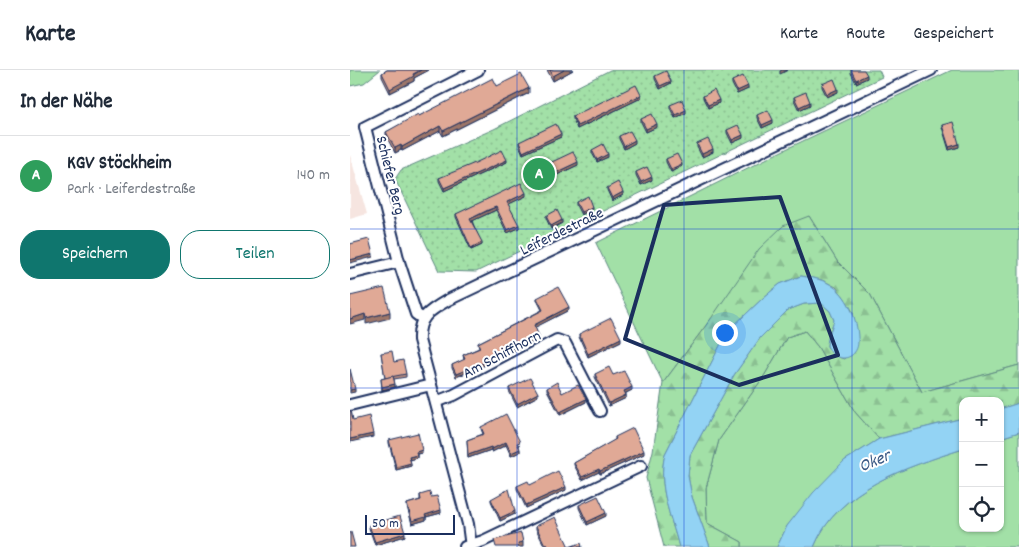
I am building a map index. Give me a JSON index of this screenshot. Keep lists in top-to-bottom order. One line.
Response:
{"streets":{"street":["Schiefer Berg","Leiferdestraße","Am Schiffhorn"]},"crossings":[["Schiefer Berg","Leiferdestraße"]],"water":["Oker"],"scale_bar":"50 m","page":{"header":"Karte","nav":["Karte","Route","Gespeichert"],"heading":"In der Nähe","list":[{"mark":"A","name":"KGV Stöckheim","note":"Park · Leiferdestraße","value":"140 m"}],"pins":"A","buttons":["Speichern","Teilen"],"map_buttons":["+","−"],"scale":"50 m"}}
